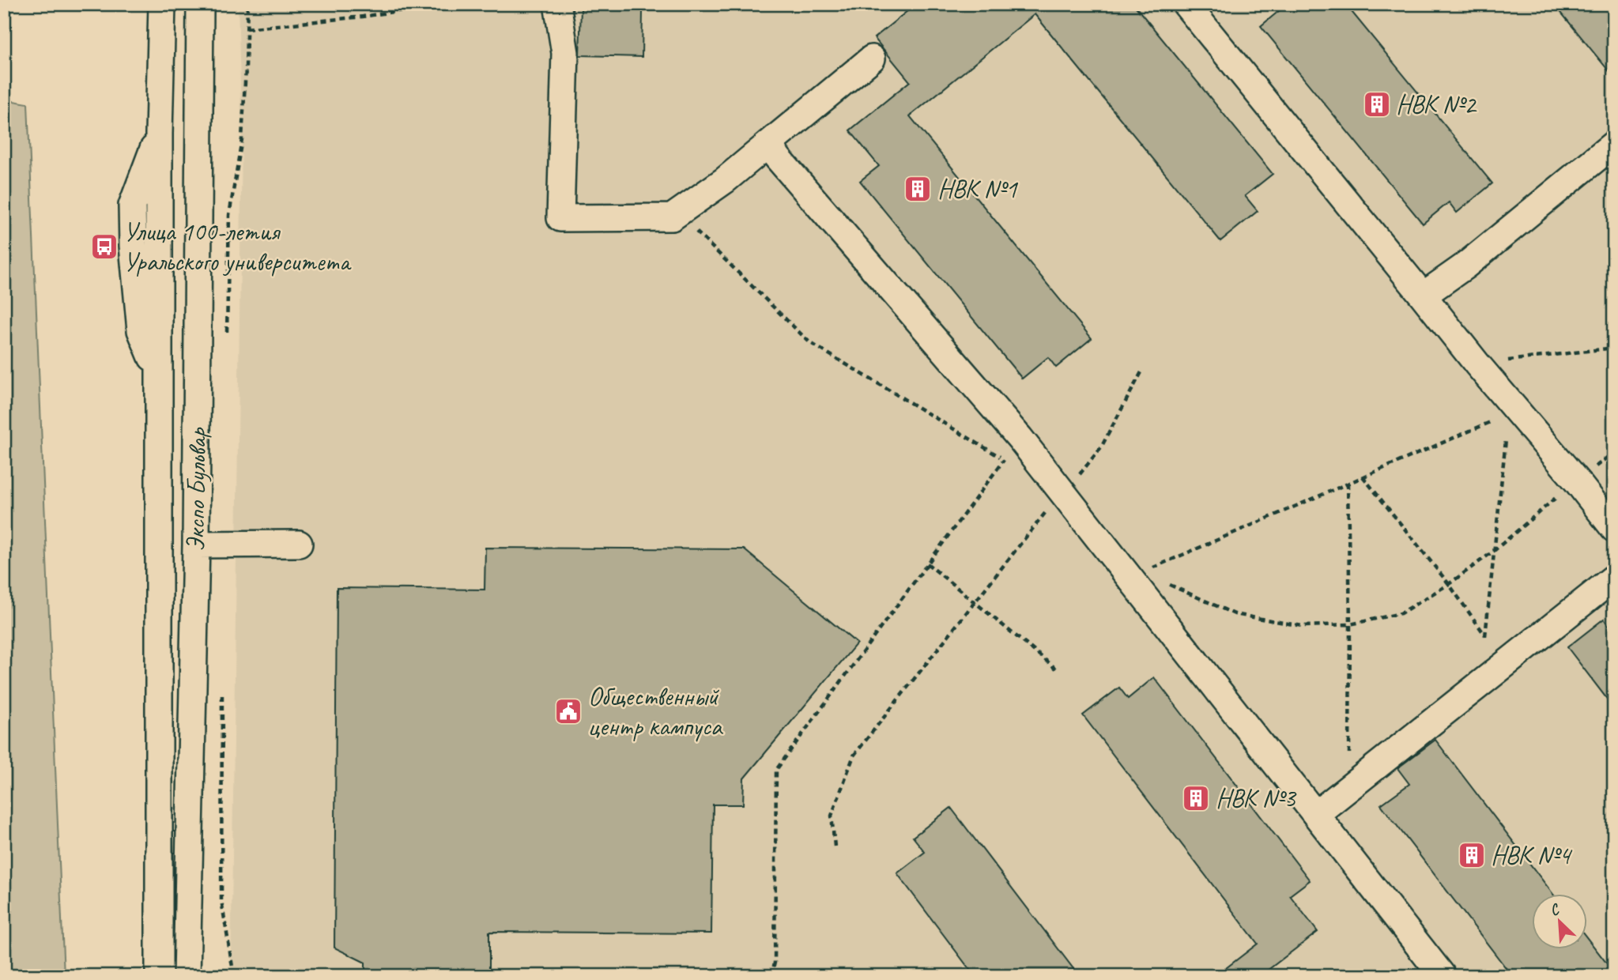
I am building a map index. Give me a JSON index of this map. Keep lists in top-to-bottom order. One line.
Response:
{"streets":{"street":["Экспо Бульвар"]},"places":{"building":["НВК №2","НВК №1","НВК №3","НВК №4"],"bus stop":["Улица 100-летия Уральского университета"],"public building":["Общественный центр кампуса"]},"north":"top left"}
